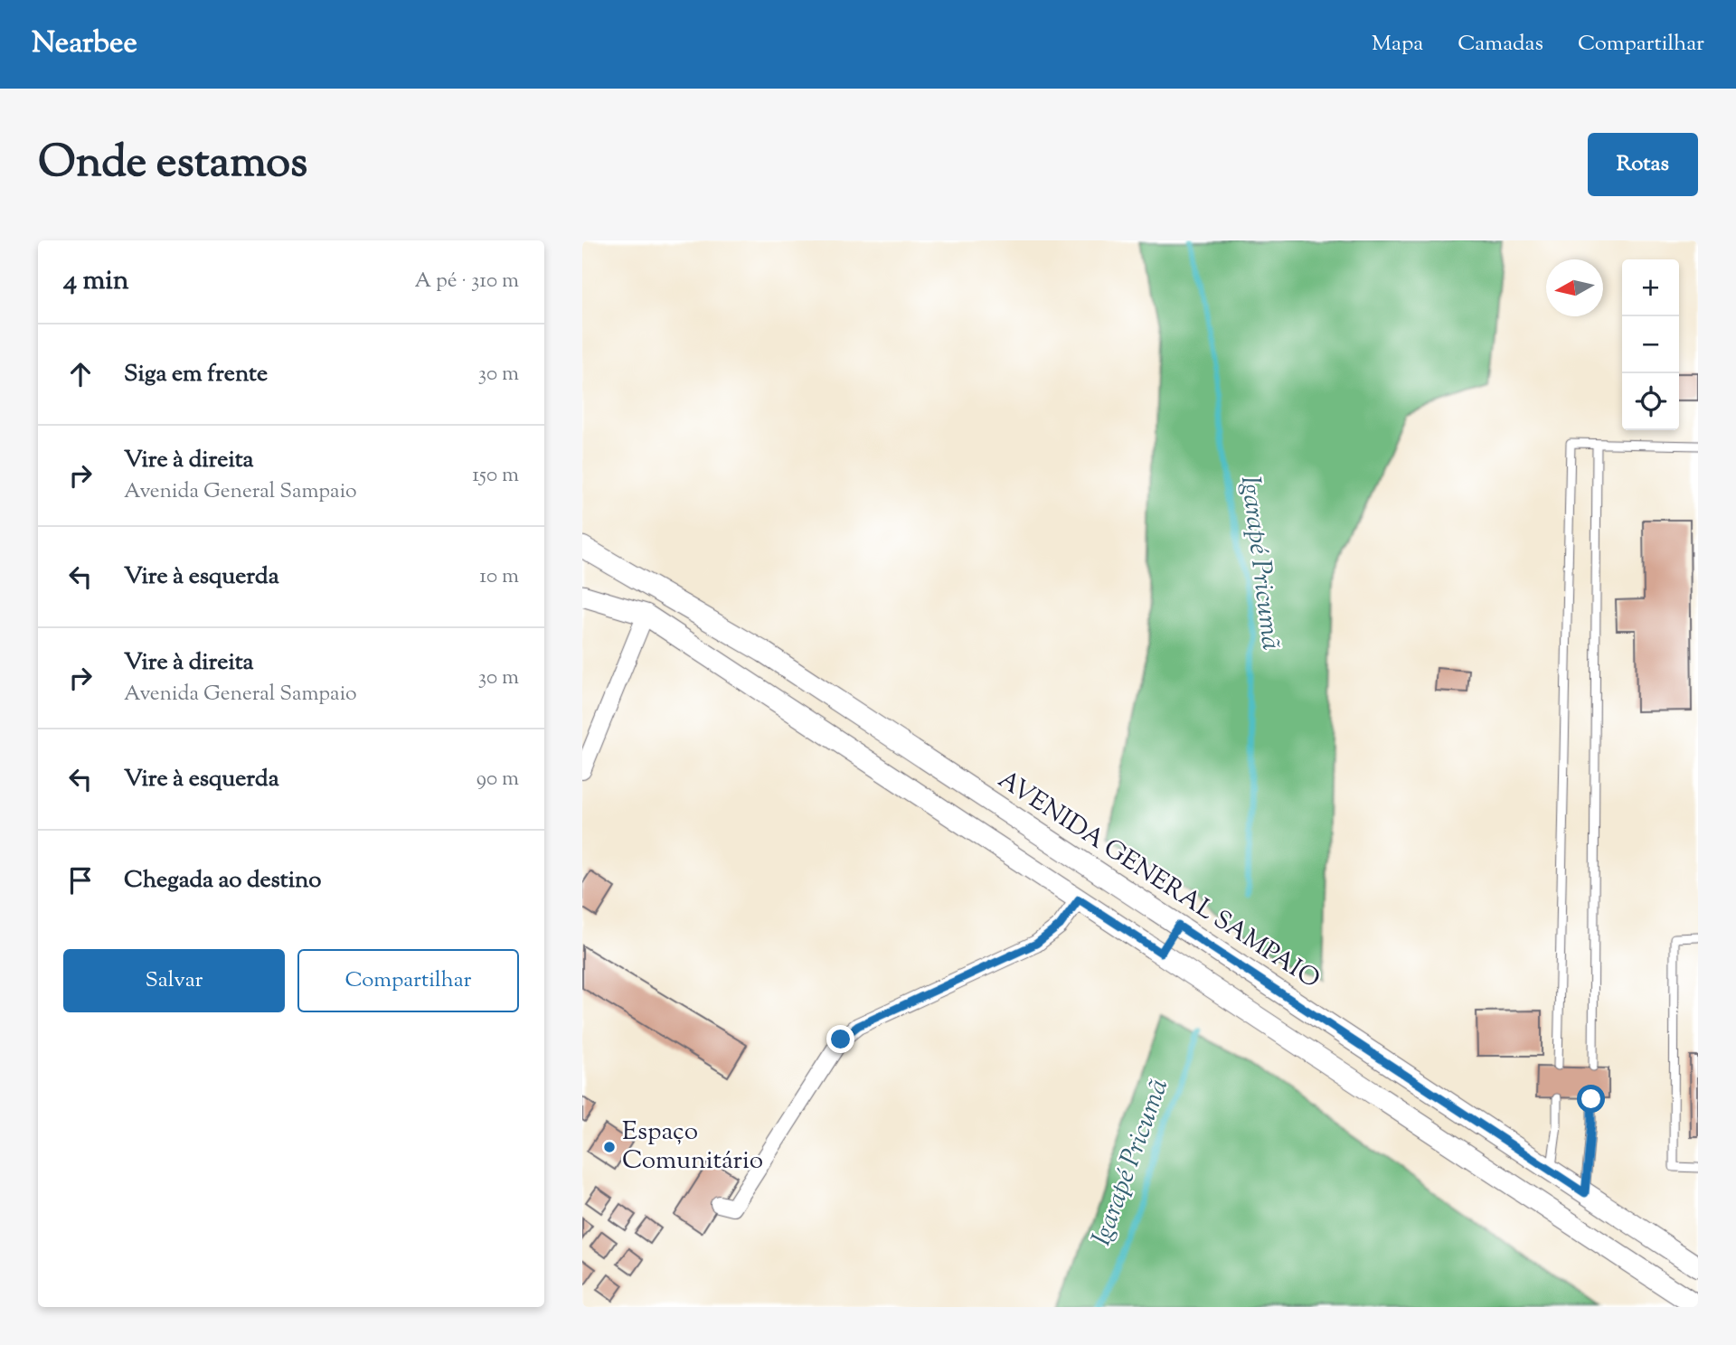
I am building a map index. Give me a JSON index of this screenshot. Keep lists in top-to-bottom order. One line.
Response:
{"streets":{"street":["AVENIDA GENERAL SAMPAIO"]},"water":["Igarapé Pricumã"],"places":["Espaço Comunitário"],"north":"left","page":{"header":"Nearbee","nav":["Mapa","Camadas","Compartilhar"],"title":"Onde estamos","buttons":["Rotas",["Salvar","Compartilhar"]],"heading":["4 min","A pé · 310 m"],"map_buttons":["+","−"],"list":[["Siga em frente","30 m"],["Vire à direita","Avenida General Sampaio","150 m"],["Vire à esquerda","10 m"],["Vire à direita","Avenida General Sampaio","30 m"],["Vire à esquerda","90 m"],"Chegada ao destino"]}}
